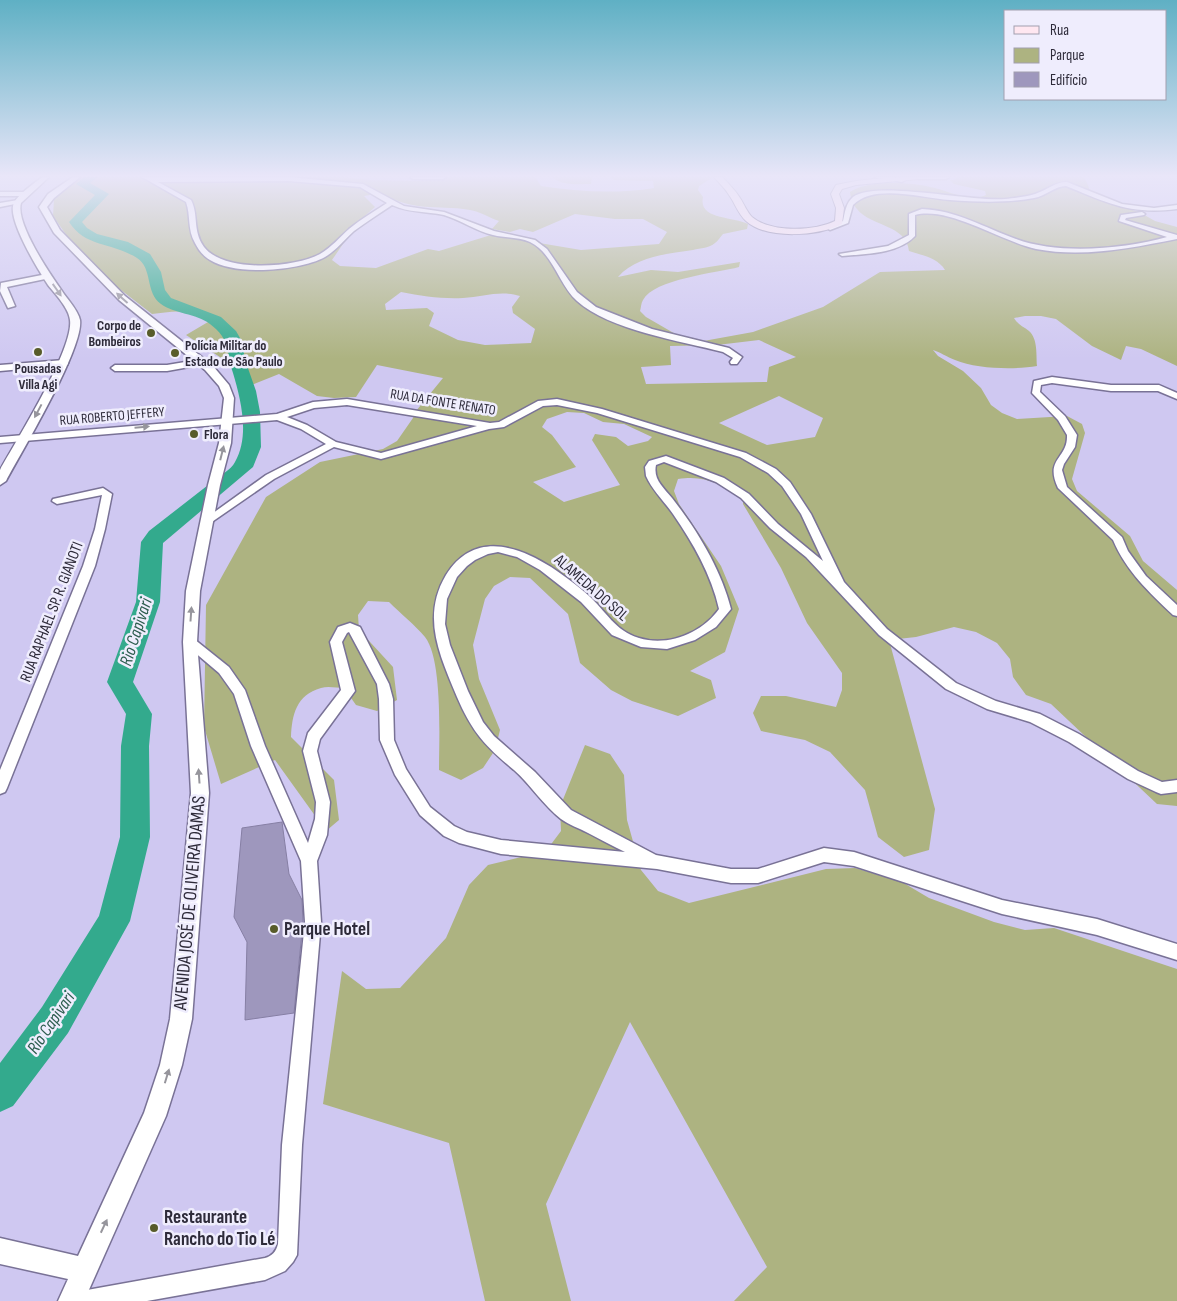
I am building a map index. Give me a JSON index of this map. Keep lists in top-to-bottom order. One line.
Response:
{"streets":{"street":["RUA DA FONTE RENATO","RUA ROBERTO JEFFERY","ALAMEDA DO SOL","RUA RAPHAEL SP. R. GIANOTI","AVENIDA JOSÉ DE OLIVEIRA DAMAS"]},"crossings":[["RUA DA FONTE RENATO","RUA ROBERTO JEFFERY"],["RUA DA FONTE RENATO","ALAMEDA DO SOL"],["RUA ROBERTO JEFFERY","AVENIDA JOSÉ DE OLIVEIRA DAMAS"]],"one_way":["AVENIDA JOSÉ DE OLIVEIRA DAMAS"],"water":["Rio Capivari"],"places":["Corpo de Bombeiros","Pousadas Villa Agi","Polícia Militar do Estado de São Paulo","Flora","Parque Hotel","Restaurante Rancho do Tio Lé"],"legend":["Rua","Parque","Edifício"]}
